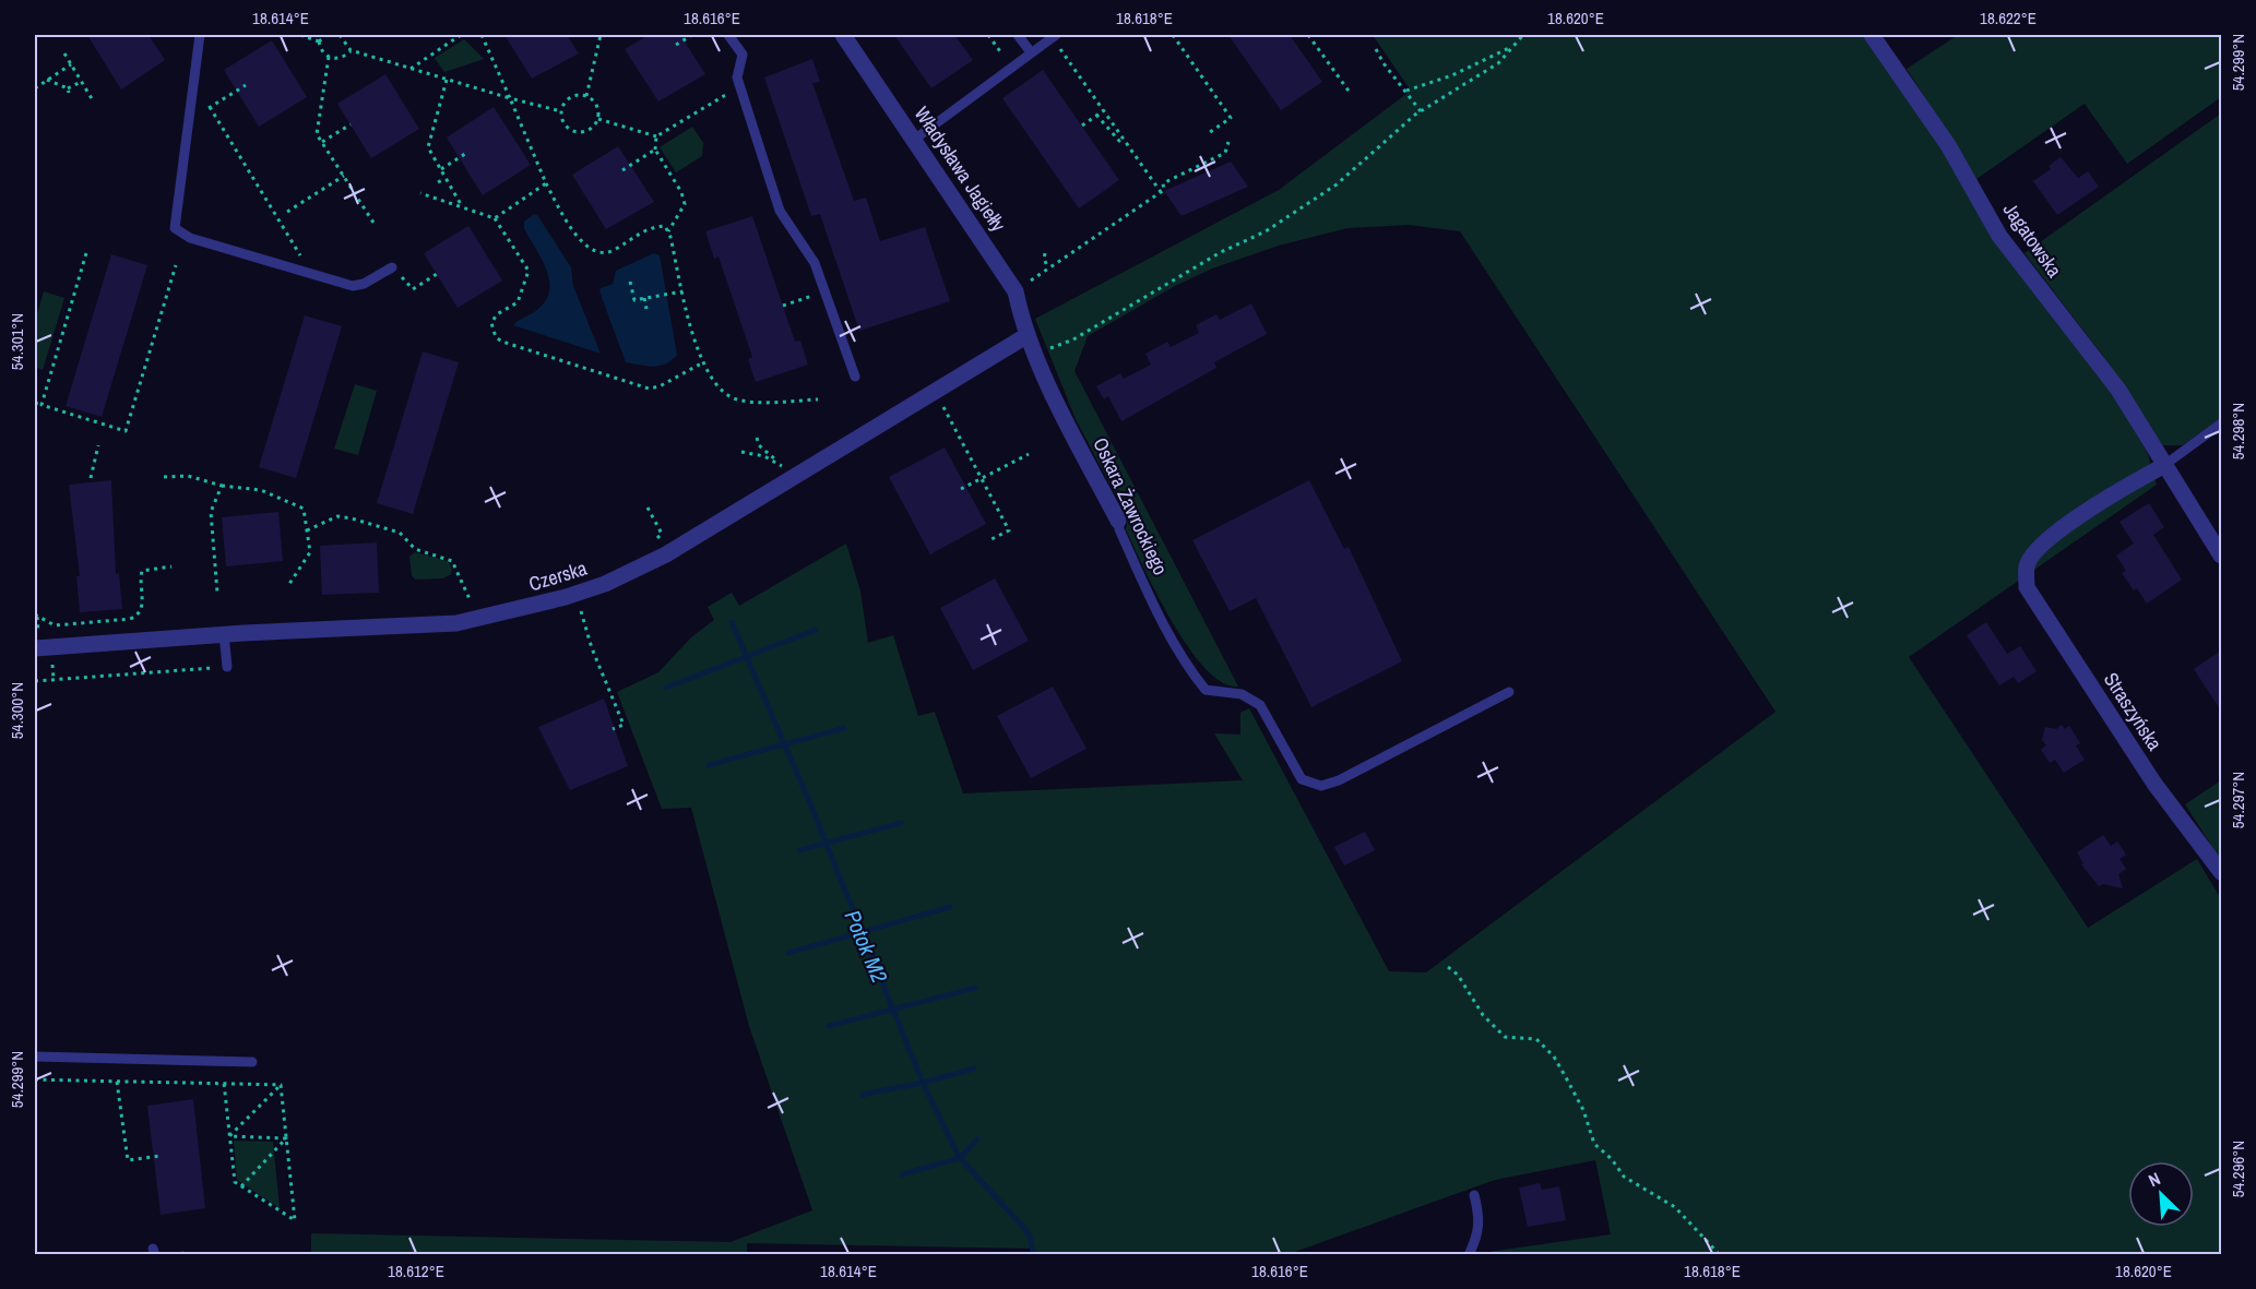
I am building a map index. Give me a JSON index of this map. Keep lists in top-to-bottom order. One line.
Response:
{"streets":{"street":["Władysława Jagiełły","Jagatowska","Oskara Żawrockiego","Czerska","Straszyńska"]},"crossings":[["Władysława Jagiełły","Oskara Żawrockiego"],["Władysława Jagiełły","Czerska"],["Jagatowska","Straszyńska"],["Oskara Żawrockiego","Czerska"]],"water":["Potok M2"],"north":"top left","coordinates":["18.614°E","18.616°E","18.618°E","18.620°E","18.622°E","54.299°N","54.301°N","54.298°N","54.300°N","54.297°N","54.296°N","18.612°E"]}
